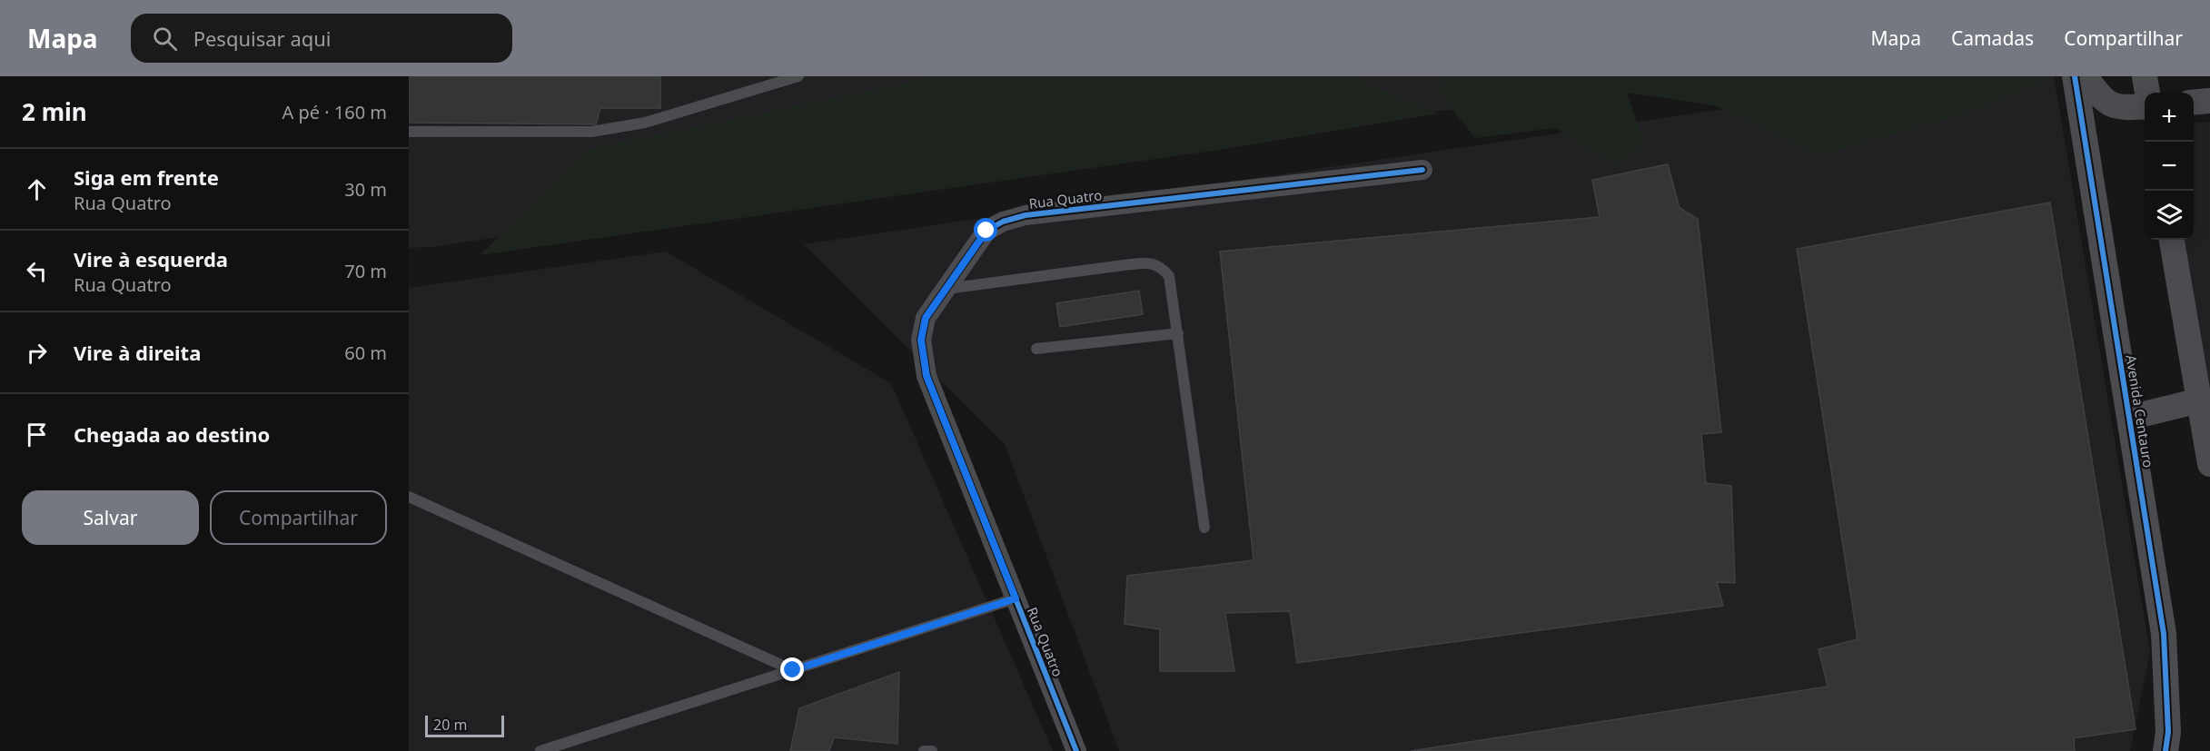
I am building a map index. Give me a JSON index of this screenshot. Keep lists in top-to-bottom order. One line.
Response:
{"streets":{"street":["Rua Quatro","Avenida Centauro"]},"scale_bar":"20 m","page":{"header":"Mapa","search":"Pesquisar aqui","nav":["Mapa","Camadas","Compartilhar"],"heading":["2 min","A pé · 160 m"],"map_buttons":["+","−"],"list":[["Siga em frente","Rua Quatro","30 m"],["Vire à esquerda","Rua Quatro","70 m"],["Vire à direita","60 m"],"Chegada ao destino"],"buttons":["Salvar","Compartilhar"],"scale":"20 m"}}
